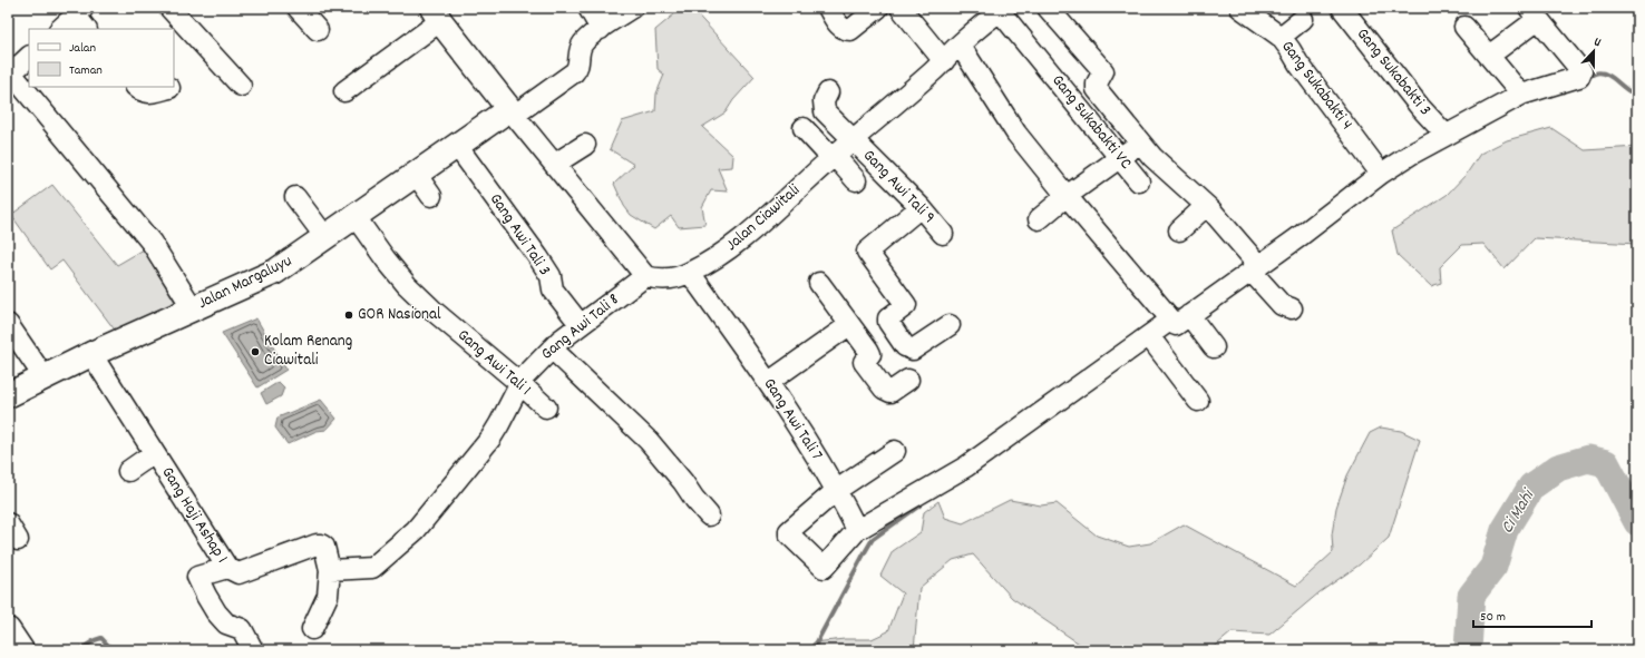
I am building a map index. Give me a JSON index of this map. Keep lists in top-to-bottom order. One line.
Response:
{"streets":{"main road":["Jalan Margaluyu"],"street":["Gang Sukabakti 3","Gang Sukabakti 4","Gang Sukabakti VC","Gang Awi Tali 9","Jalan Ciawitali","Gang Awi Tali 3","Gang Awi Tali 8","Gang Awi Tali 1","Gang Awi Tali 7","Gang Haji Ashap 1"]},"crossings":[["Gang Sukabakti VC","Jalan Ciawitali"],["Gang Awi Tali 9","Jalan Ciawitali"],["Jalan Ciawitali","Gang Awi Tali 8"],["Jalan Ciawitali","Gang Awi Tali 7"],["Gang Awi Tali 3","Jalan Margaluyu"],["Gang Awi Tali 3","Gang Awi Tali 8"],["Jalan Margaluyu","Gang Awi Tali 1"],["Jalan Margaluyu","Gang Haji Ashap 1"],["Gang Awi Tali 8","Gang Awi Tali 1"],["Gang Awi Tali 8","Gang Haji Ashap 1"]],"water":["Ci Mahi"],"places":["GOR Nasional","Kolam Renang Ciawitali"],"legend":["Jalan","Taman"],"scale_bar":"50 m","north":"top"}
